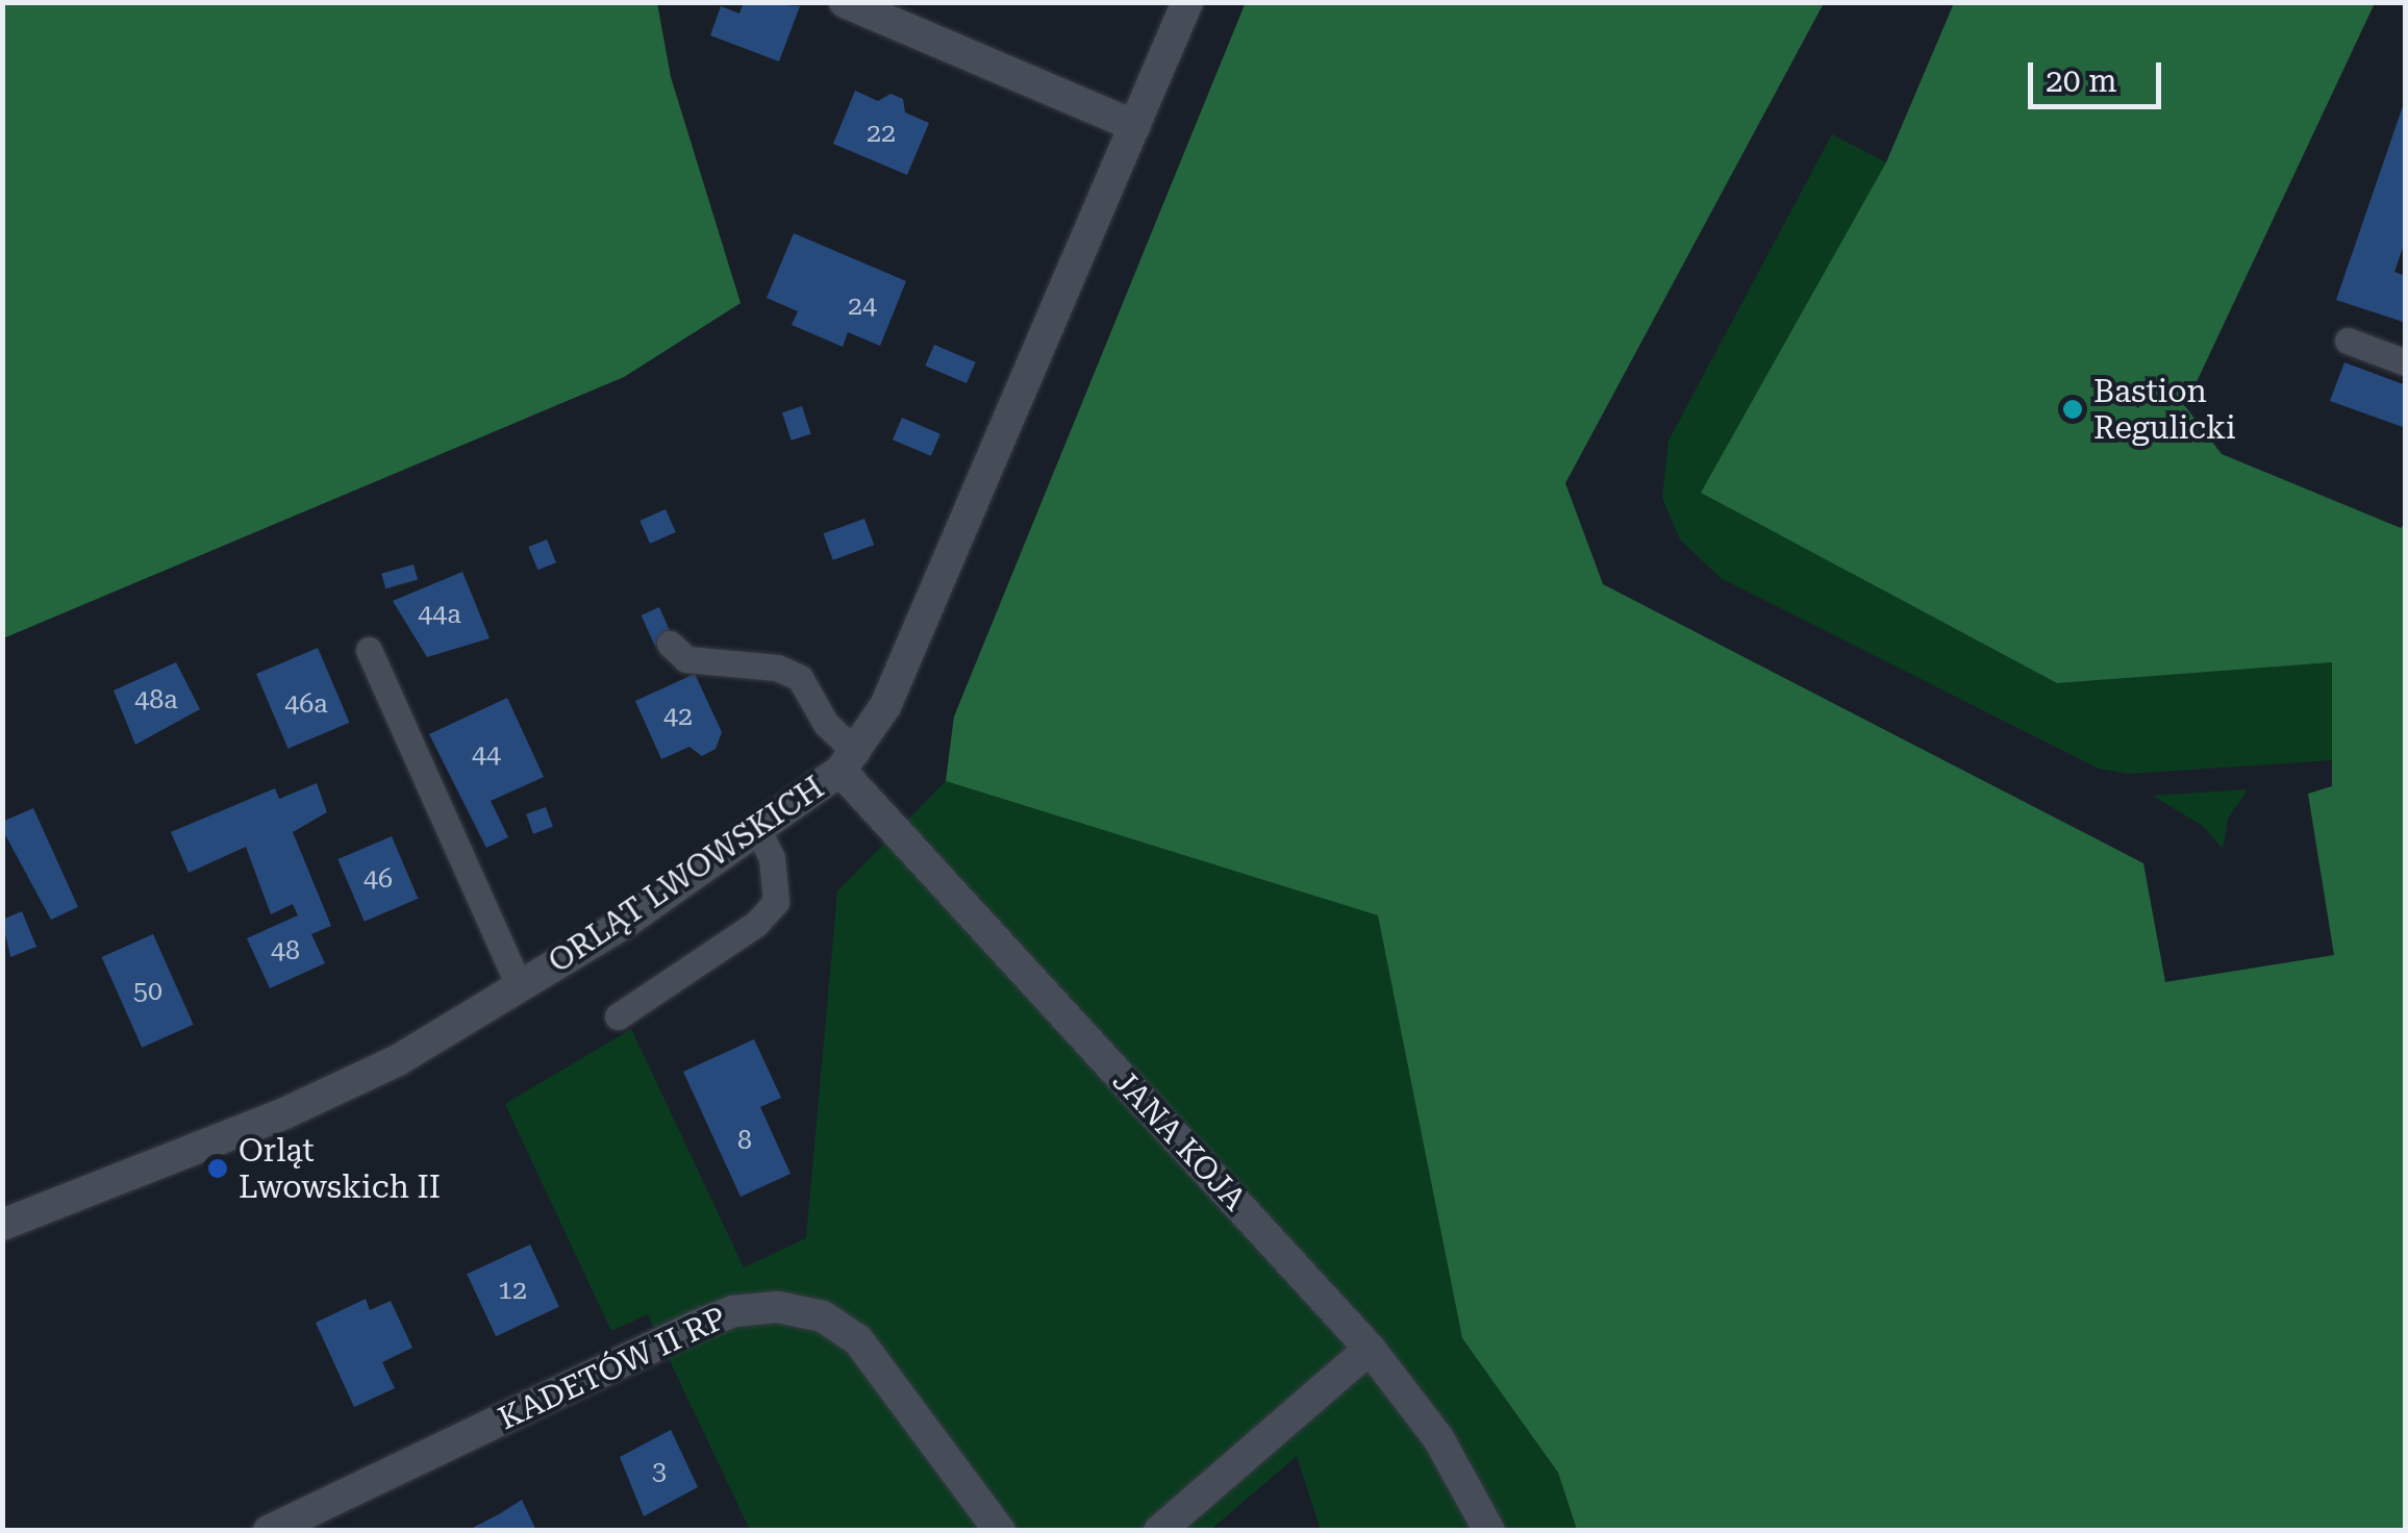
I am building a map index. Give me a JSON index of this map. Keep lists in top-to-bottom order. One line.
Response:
{"streets":{"street":["ORLĄT LWOWSKICH","JANA KOJA","KADETÓW II RP"]},"crossings":[["ORLĄT LWOWSKICH","JANA KOJA"]],"places":["Bastion Regulicki","Orląt Lwowskich II"],"house_numbers":["22","24","44a","48a","46a","42","44","46","48","50","8","12","3"],"scale_bar":"20 m"}
